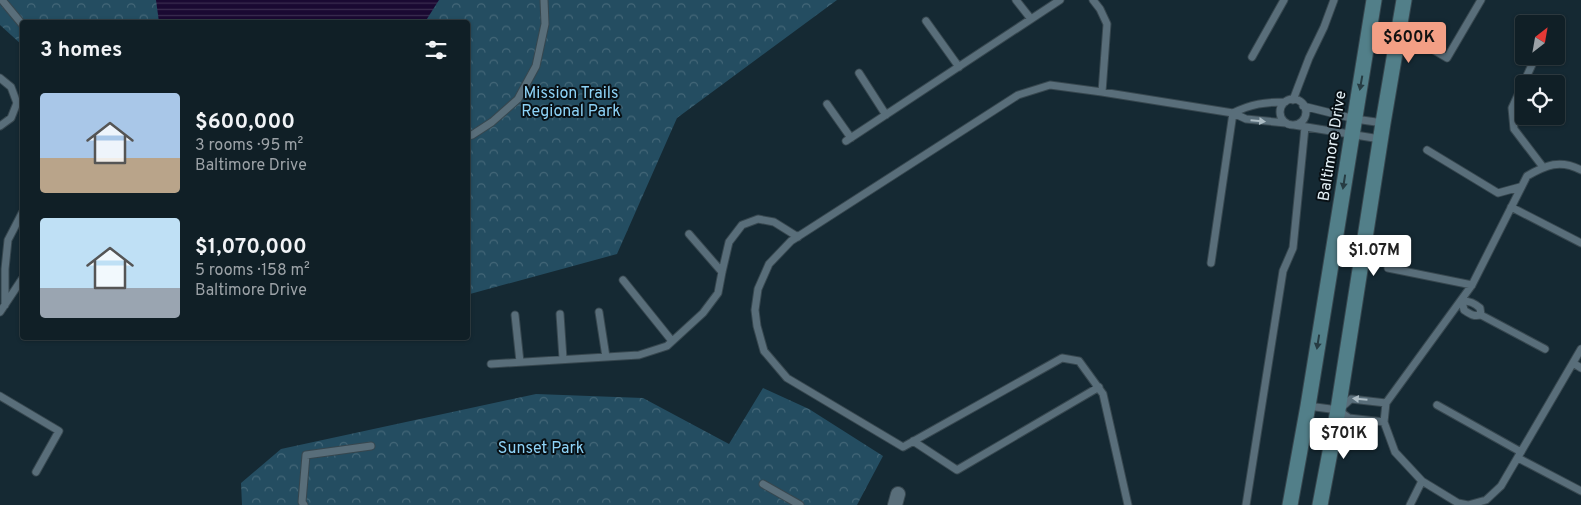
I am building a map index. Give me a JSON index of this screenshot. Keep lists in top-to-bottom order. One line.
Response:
{"streets":{"main road":["Baltimore Drive"]},"parks":["Mission Trails Regional Park","Sunset Park"],"north":"top right","page":{"heading":"3 homes","price":["$600K","$1.07M","$701K"],"list":[{"name":"$600,000","note":"3 rooms · 95 m² · Baltimore Drive"},{"name":"$1,070,000","note":"5 rooms · 158 m² · Baltimore Drive"}]}}
